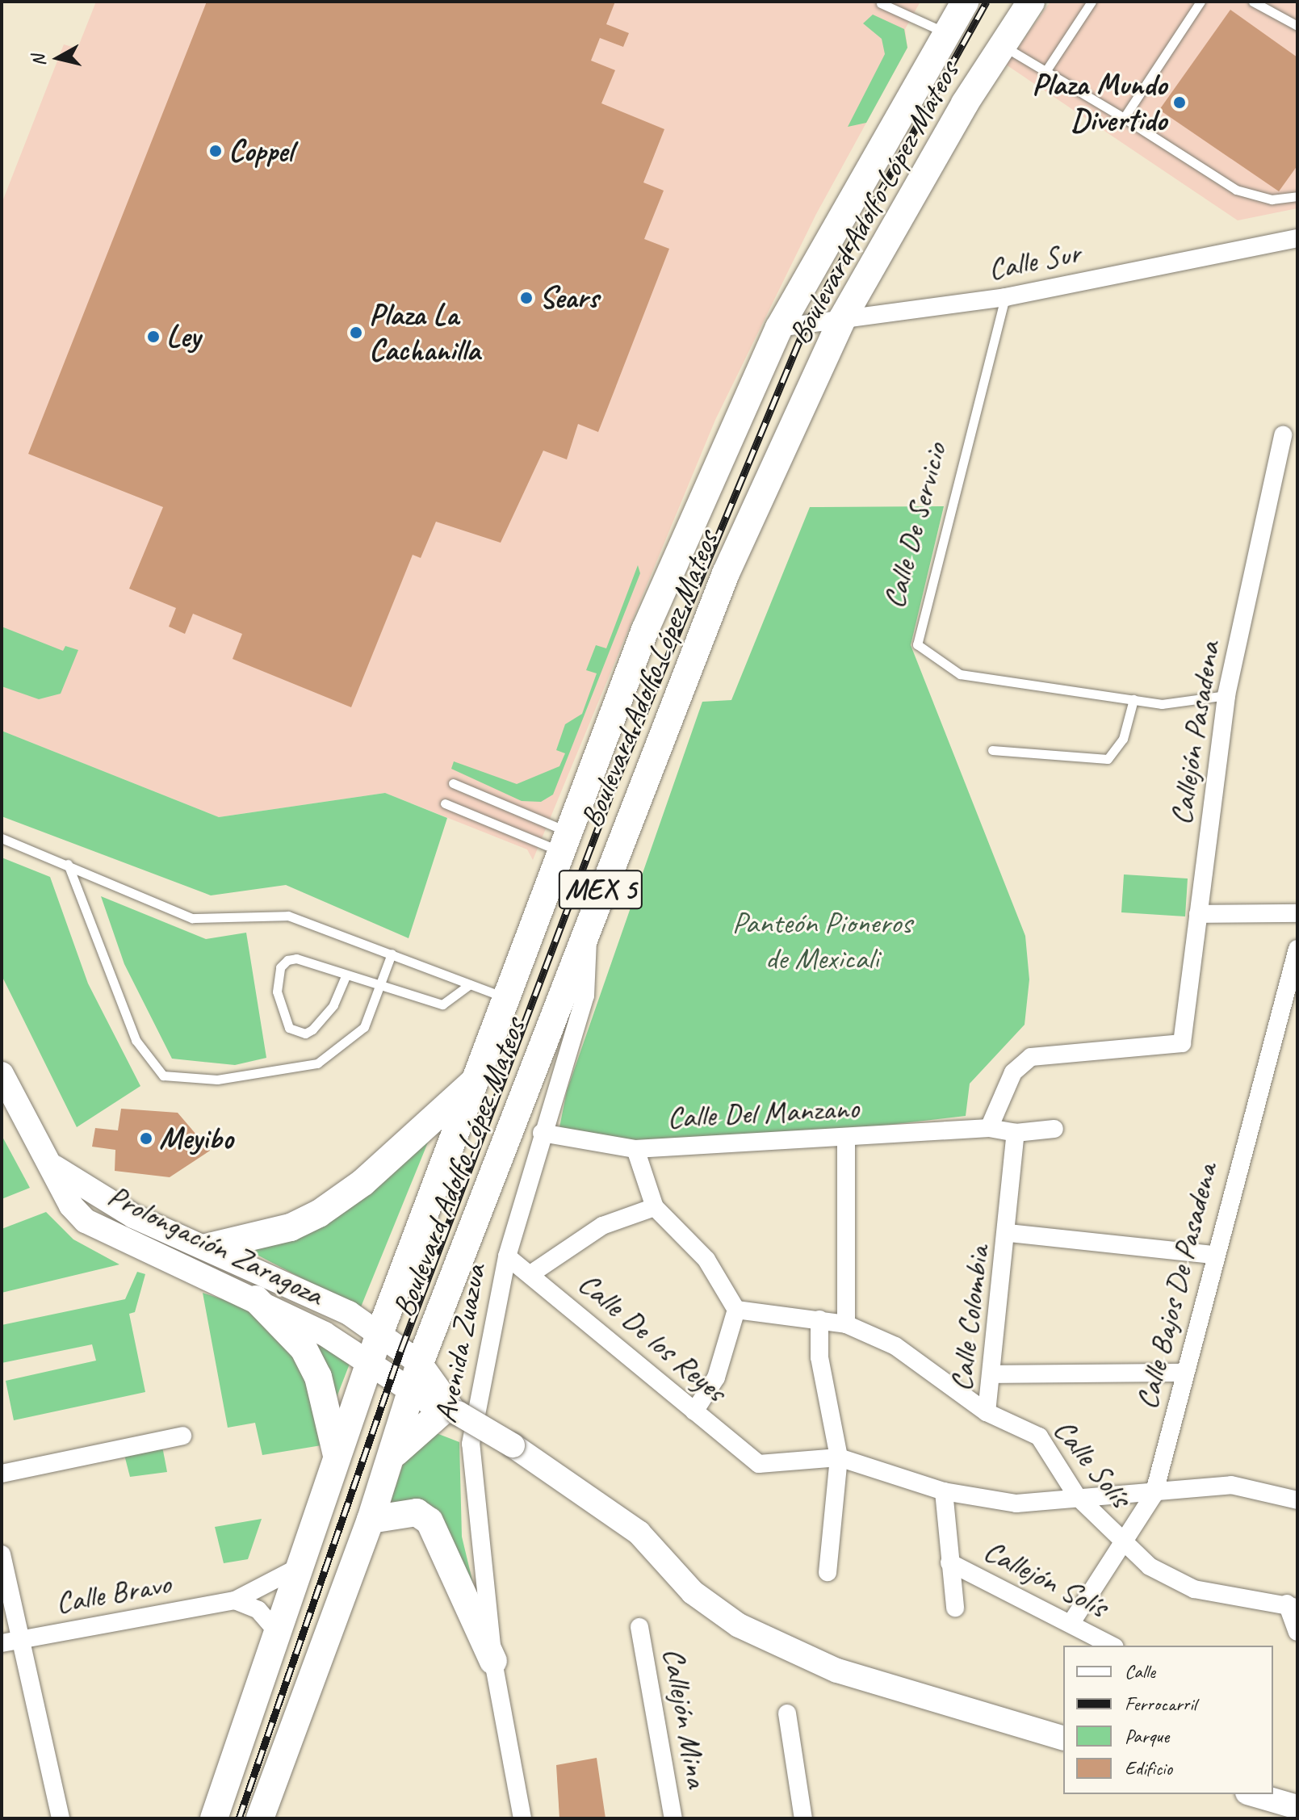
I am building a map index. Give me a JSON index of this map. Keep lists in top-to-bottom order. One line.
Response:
{"streets":{"main road":["Boulevard Adolfo López Mateos","MEX 5","Prolongación Zaragoza"],"street":["Calle Sur","Callejón Pasadena","Calle Del Manzano","Calle Bajos De Pasadena","Calle Colombia","Calle De los Reyes","Avenida Zuazua","Calle Solís","Callejón Solís","Calle Bravo","Callejón Mina"],"lane":["Calle De Servicio"]},"crossings":[["Boulevard Adolfo López Mateos","Calle Sur"],["Boulevard Adolfo López Mateos","Prolongación Zaragoza"],["Boulevard Adolfo López Mateos","Avenida Zuazua"],["Boulevard Adolfo López Mateos","Calle Bravo"],["Calle Sur","Calle De Servicio"],["Calle De Servicio","Callejón Pasadena"],["Callejón Pasadena","Calle Del Manzano"],["Calle Del Manzano","Avenida Zuazua"],["Calle Bajos De Pasadena","Calle Colombia"],["Calle Bajos De Pasadena","Calle Solís"],["Calle Bajos De Pasadena","Callejón Solís"],["Calle Colombia","Calle Solís"],["Calle De los Reyes","Avenida Zuazua"]],"parks":["Panteón Pioneros de Mexicali"],"places":["Plaza Mundo Divertido","Coppel","Sears","Plaza La Cachanilla","Ley","Meyibo"],"legend":["Calle","Ferrocarril","Parque","Edificio"],"north":"left"}
